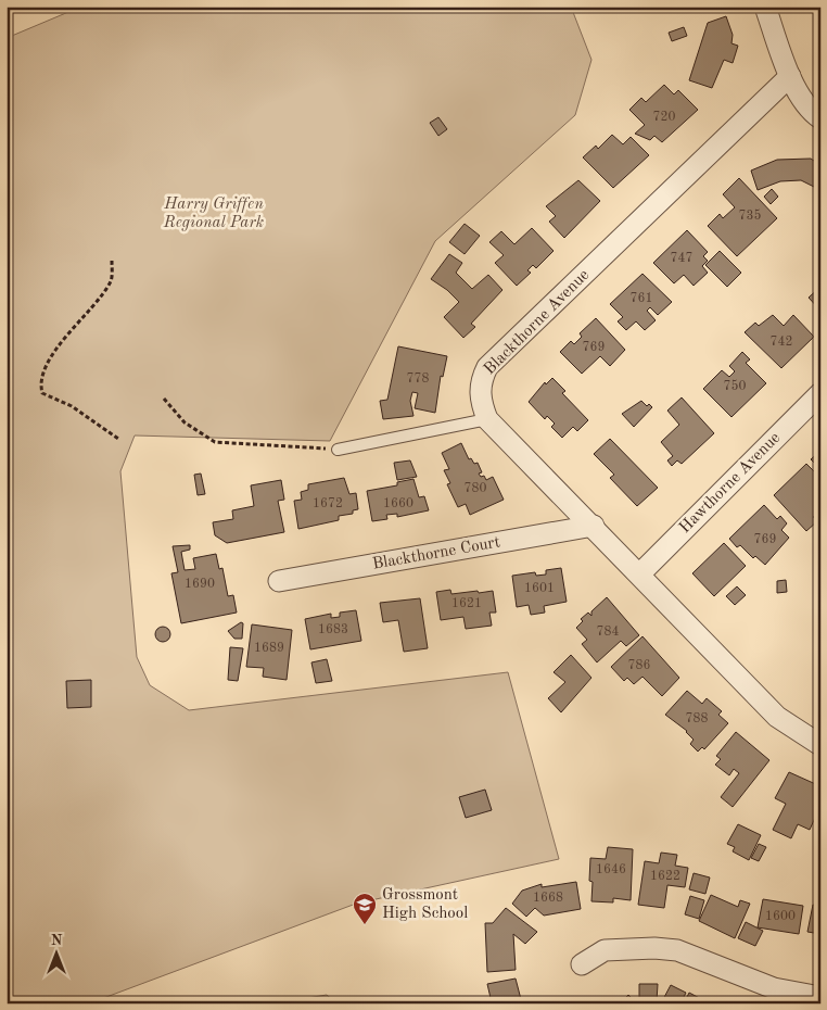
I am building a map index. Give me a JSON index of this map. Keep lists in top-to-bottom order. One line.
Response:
{"streets":{"street":["Blackthorne Avenue","Hawthorne Avenue","Blackthorne Court"]},"crossings":[["Blackthorne Avenue","Hawthorne Avenue"],["Blackthorne Avenue","Blackthorne Court"]],"parks":["Harry Griffen Regional Park"],"places":{"school or university":["Grossmont High School"]},"house_numbers":["720","735","747","761","742","769","778","750","780","1672","1660","769","1690","1601","1621","1683","784","1689","786","788","1646","1622","1668","1600"],"north":"top"}
